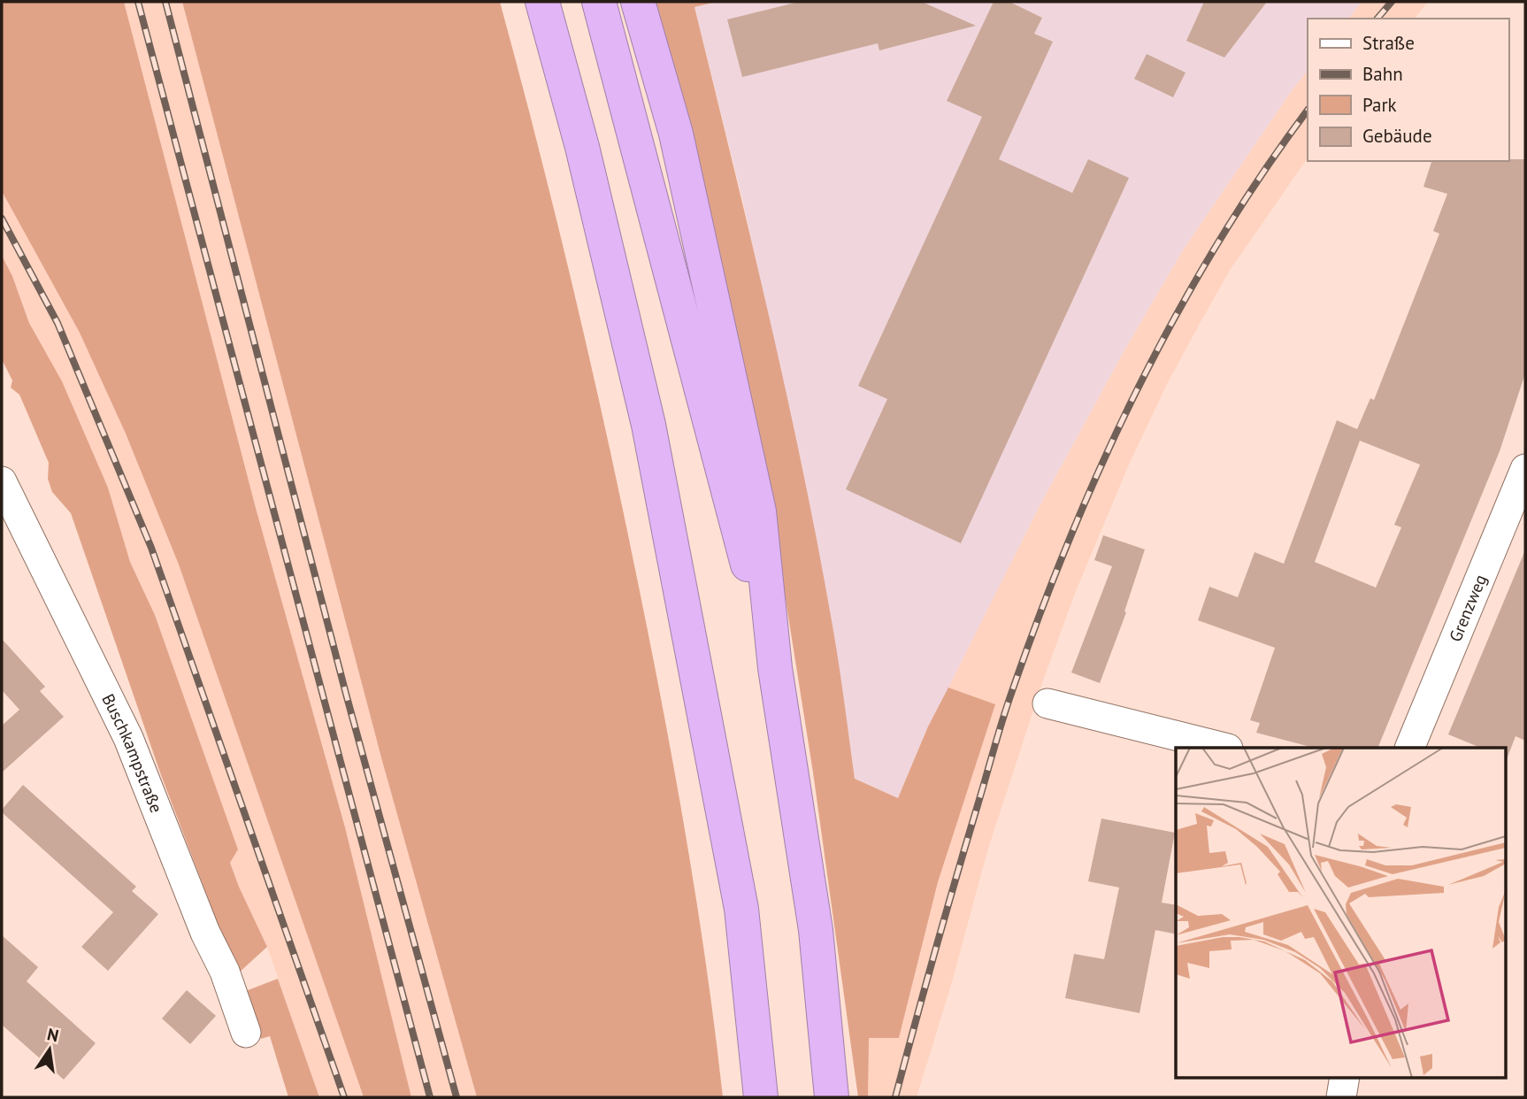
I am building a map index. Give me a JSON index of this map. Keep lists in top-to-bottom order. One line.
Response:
{"streets":{"street":["Grenzweg","Buschkampstraße"]},"legend":["Straße","Bahn","Park","Gebäude"],"north":"top"}
